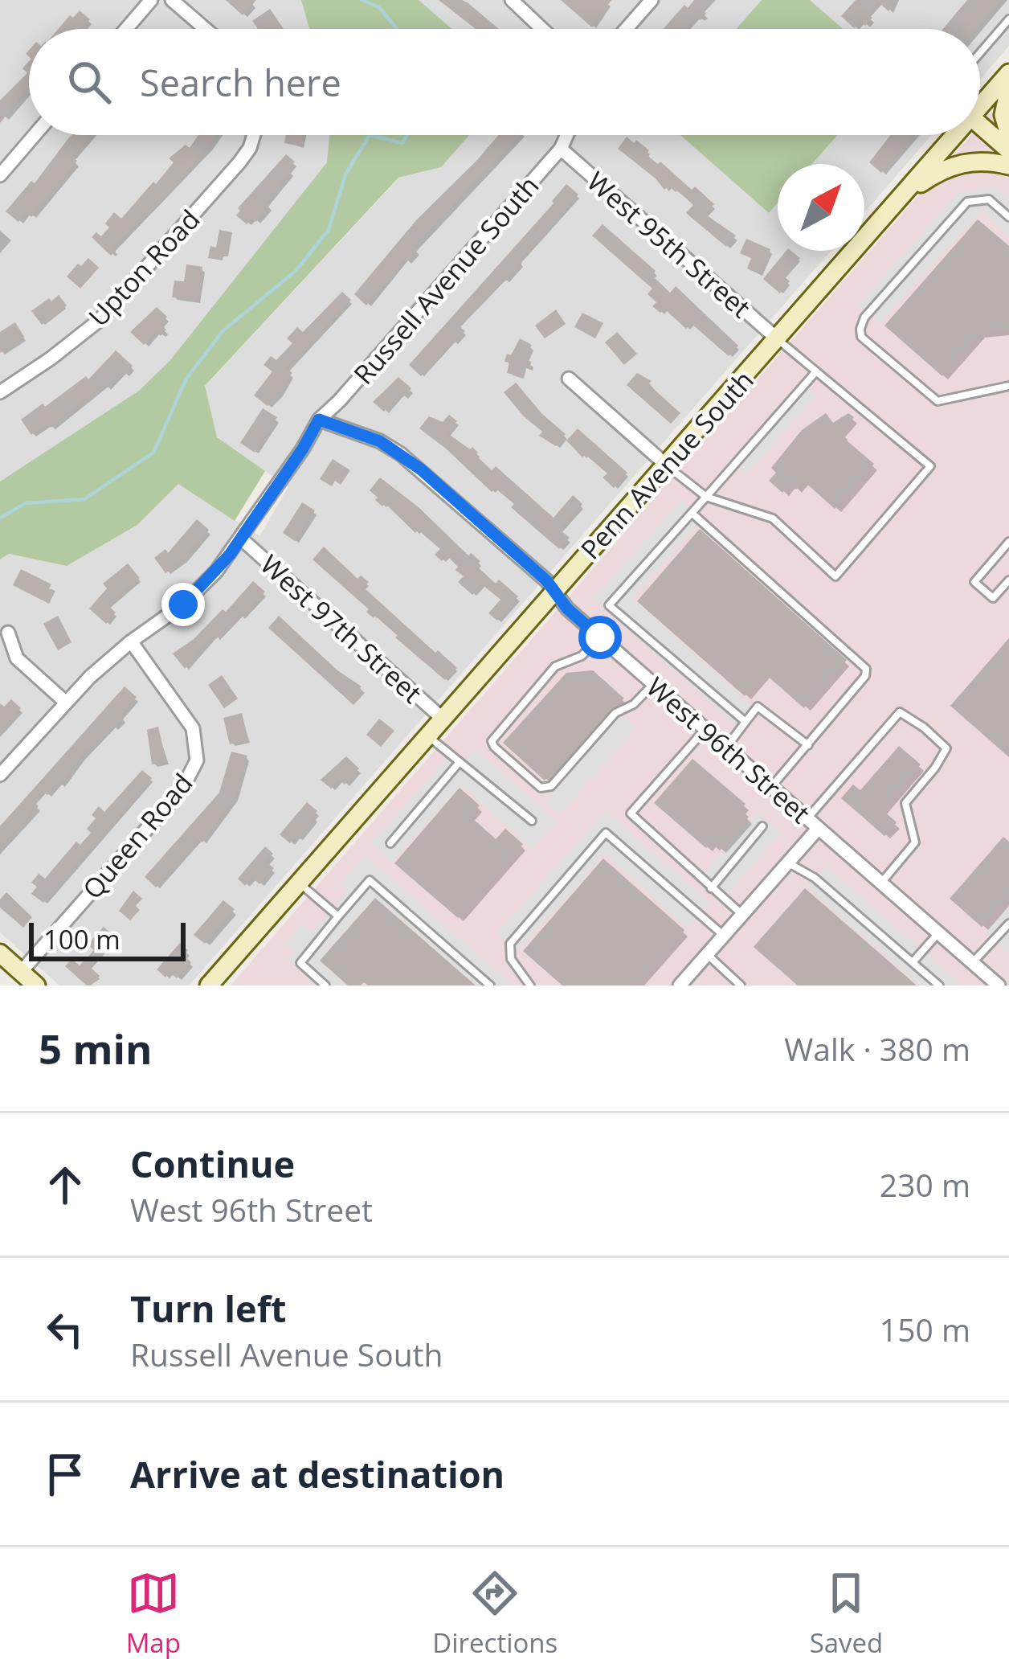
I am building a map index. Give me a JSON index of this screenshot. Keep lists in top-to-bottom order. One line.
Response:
{"streets":{"main road":["Penn Avenue South"],"street":["West 95th Street","Upton Road","Russell Avenue South","West 97th Street","West 96th Street","Queen Road"]},"crossings":[["West 95th Street","Russell Avenue South"],["West 95th Street","Penn Avenue South"],["Russell Avenue South","West 97th Street"],["Russell Avenue South","West 96th Street"],["Russell Avenue South","Queen Road"],["Penn Avenue South","West 97th Street"],["Penn Avenue South","West 96th Street"]],"scale_bar":"100 m","north":"top right","page":{"search":"Search here","scale":"100 m","heading":["5 min","Walk · 380 m"],"list":[["Continue","West 96th Street","230 m"],["Turn left","Russell Avenue South","150 m"],"Arrive at destination"],"nav":["Map","Directions","Saved"]}}
